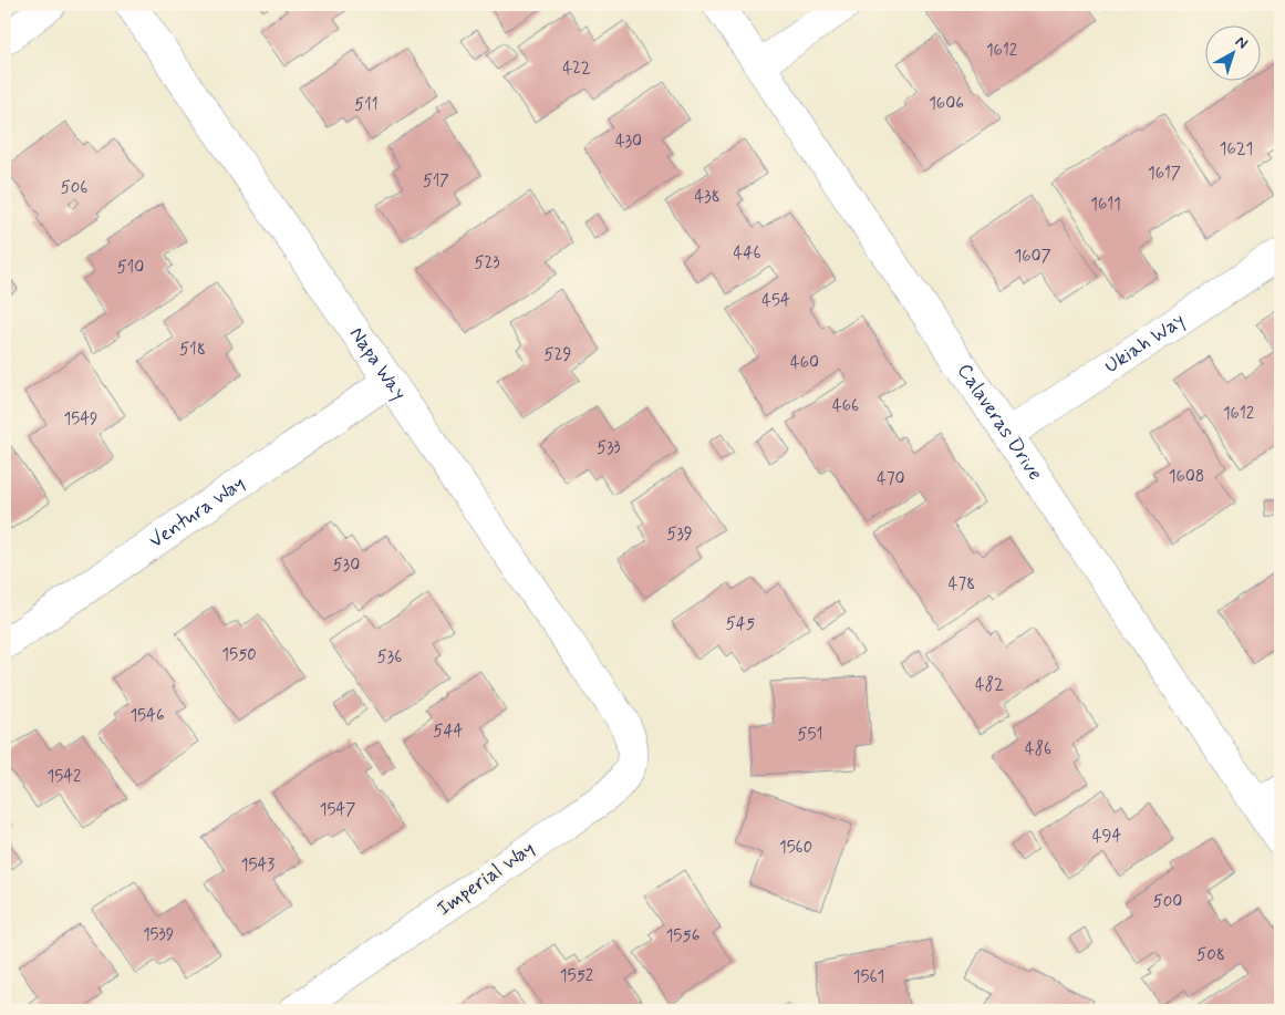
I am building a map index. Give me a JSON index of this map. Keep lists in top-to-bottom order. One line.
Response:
{"streets":{"street":["Ukiah Way","Napa Way","Calaveras Drive","Ventura Way","Imperial Way"]},"crossings":[["Ukiah Way","Calaveras Drive"],["Napa Way","Ventura Way"],["Napa Way","Imperial Way"]],"house_numbers":["1612","422","1606","511","430","1621","1617","517","506","438","1611","446","1607","523","510","454","518","529","460","466","1612","1549","533","1608","470","539","530","478","545","1550","536","482","1546","544","551","486","1542","1547","494","1560","1543","500","1539","1556","508","1552","1561"],"north":"top right"}
